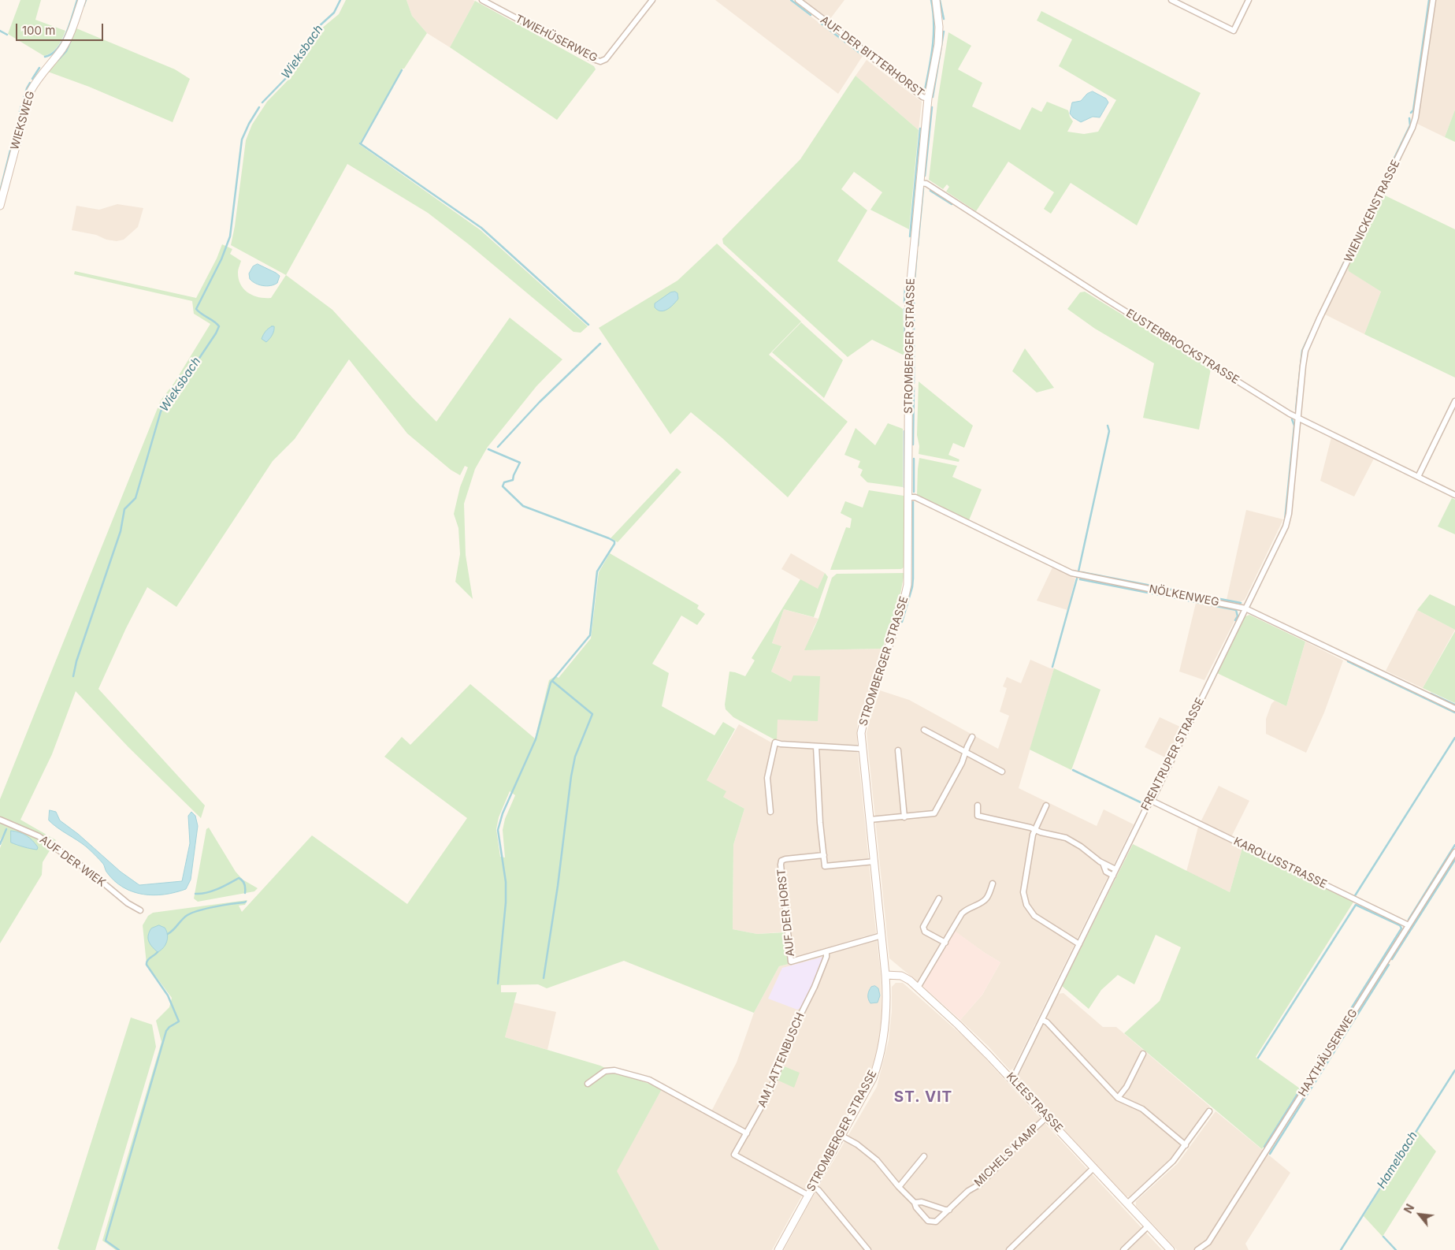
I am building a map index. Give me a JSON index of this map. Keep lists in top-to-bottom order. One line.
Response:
{"streets":{"main road":["WIEKSWEG","STROMBERGER STRASSE","KLEESTRASSE"],"street":["TWIEHÜSERWEG","AUF DER BITTERHORST","WIENICKENSTRASSE","EUSTERBROCKSTRASSE","NÖLKENWEG","FRENTRUPER STRASSE","AUF DER WIEK","KAROLUSSTRASSE","AUF DER HORST","HAXTHÄUSERWEG","AM LATTENBUSCH","MICHELS KAMP"]},"crossings":[["AUF DER BITTERHORST","STROMBERGER STRASSE"],["WIENICKENSTRASSE","EUSTERBROCKSTRASSE"],["WIENICKENSTRASSE","FRENTRUPER STRASSE"],["STROMBERGER STRASSE","EUSTERBROCKSTRASSE"],["STROMBERGER STRASSE","NÖLKENWEG"],["STROMBERGER STRASSE","AUF DER HORST"],["STROMBERGER STRASSE","AM LATTENBUSCH"],["STROMBERGER STRASSE","KLEESTRASSE"],["STROMBERGER STRASSE","MICHELS KAMP"],["EUSTERBROCKSTRASSE","FRENTRUPER STRASSE"],["NÖLKENWEG","FRENTRUPER STRASSE"],["FRENTRUPER STRASSE","KAROLUSSTRASSE"],["FRENTRUPER STRASSE","KLEESTRASSE"],["KAROLUSSTRASSE","HAXTHÄUSERWEG"],["AUF DER HORST","AM LATTENBUSCH"],["KLEESTRASSE","MICHELS KAMP"]],"districts":["ST. VIT"],"water":["Wieksbach","Hamelbach"],"scale_bar":"100 m","north":"top left"}
